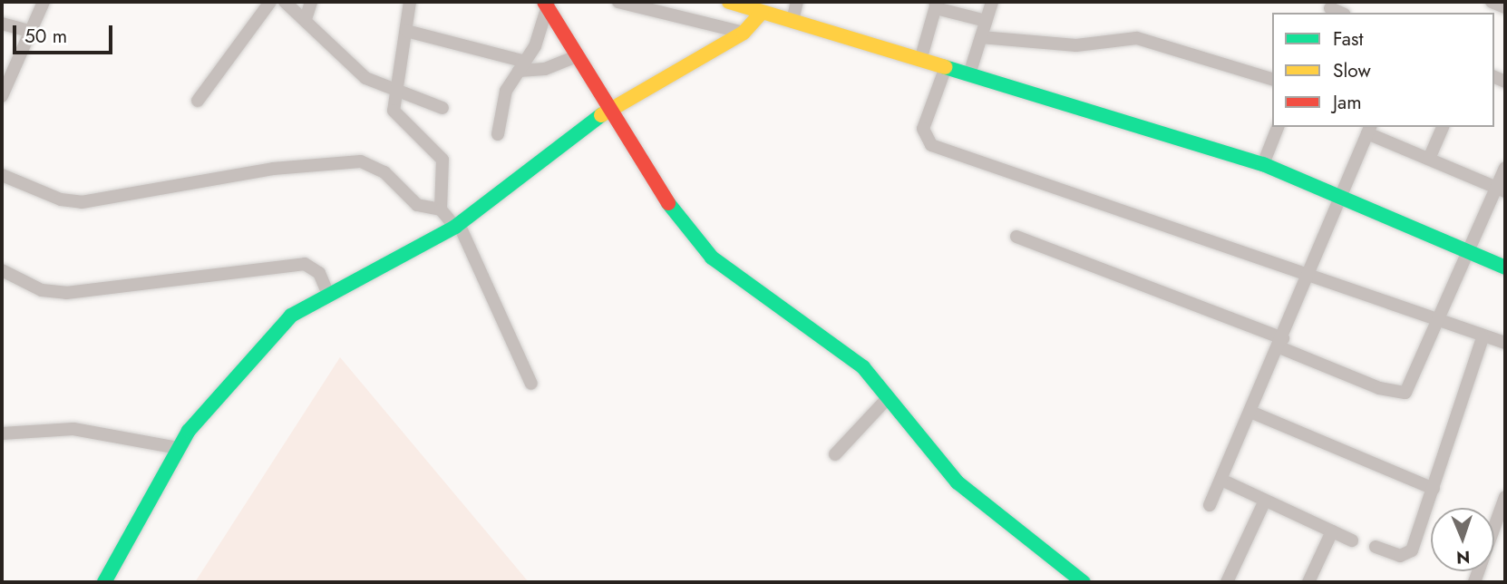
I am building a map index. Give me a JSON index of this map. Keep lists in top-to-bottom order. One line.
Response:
{"legend":["Fast","Slow","Jam"],"scale_bar":"50 m","north":"bottom"}
